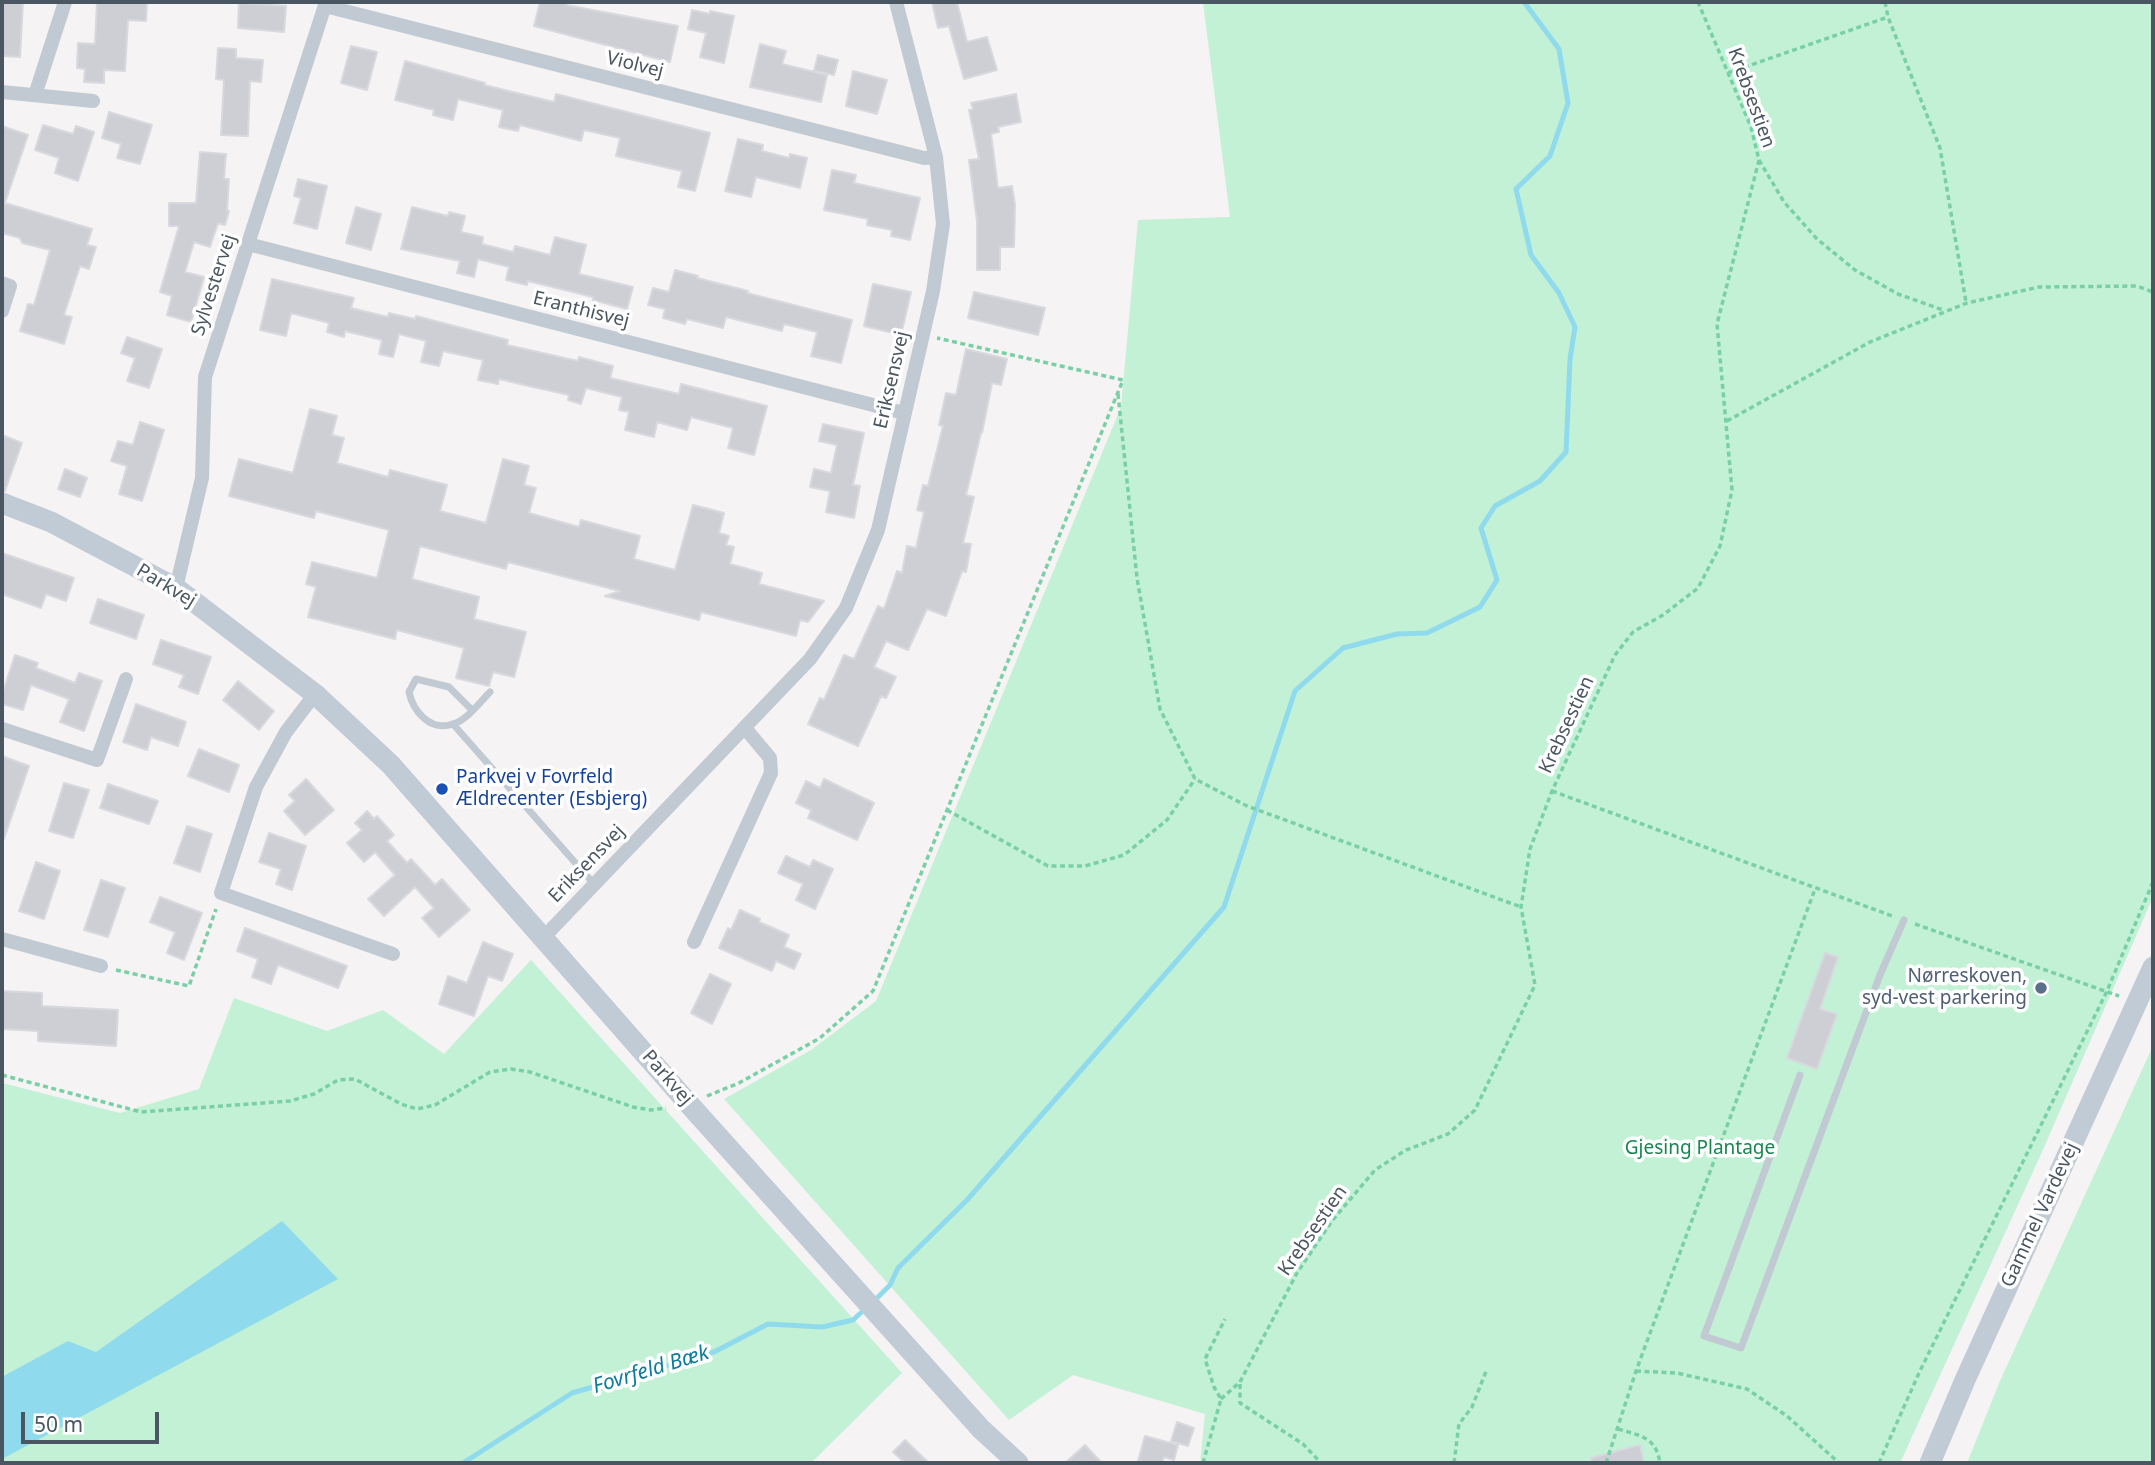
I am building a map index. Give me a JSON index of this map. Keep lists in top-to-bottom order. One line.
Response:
{"streets":{"street":["Violvej","Sylvestervej","Eranthisvej","Eriksensvej","Parkvej","Gammel Vardevej"],"path":["Krebsestien"]},"crossings":[["Violvej","Sylvestervej"],["Violvej","Eriksensvej"],["Sylvestervej","Eranthisvej"],["Sylvestervej","Parkvej"],["Eranthisvej","Eriksensvej"],["Eriksensvej","Parkvej"]],"water":["Fovrfeld Bæk"],"parks":["Gjesing Plantage"],"places":["Parkvej v Fovrfeld Ældrecenter (Esbjerg)","Nørreskoven, syd-vest parkering"],"scale_bar":"50 m"}
